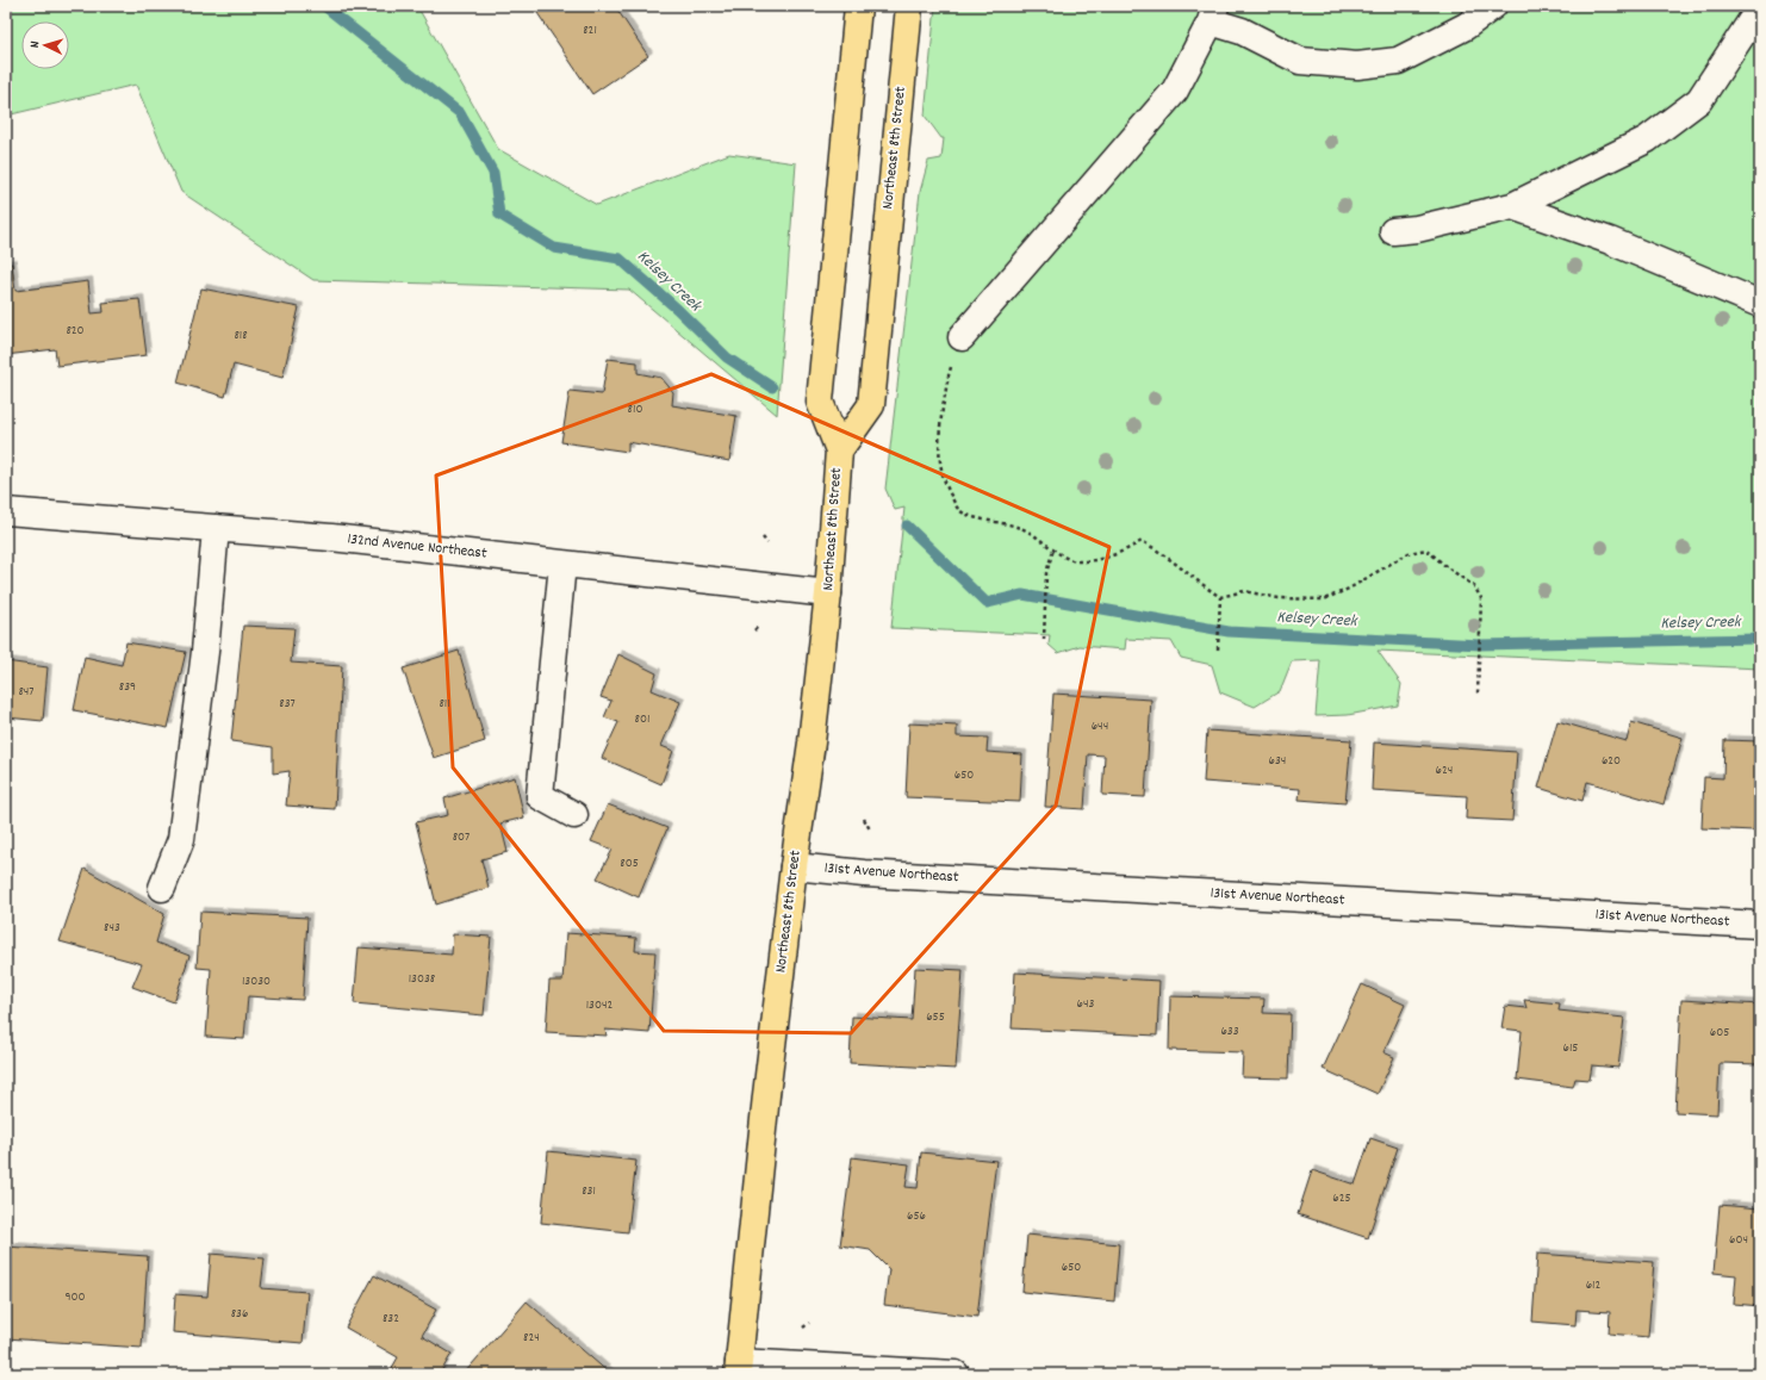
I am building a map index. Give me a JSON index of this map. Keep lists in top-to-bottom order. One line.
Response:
{"streets":{"main road":["Northeast 8th Street"],"street":["132nd Avenue Northeast","131st Avenue Northeast"]},"crossings":[["Northeast 8th Street","132nd Avenue Northeast"],["Northeast 8th Street","131st Avenue Northeast"]],"water":["Kelsey Creek"],"house_numbers":["821","820","818","810","839","847","837","811","801","644","634","620","624","650","807","805","843","13038","13030","643","13042","655","633","605","615","831","625","656","604","650","612","900","836","832","824"],"north":"left"}
